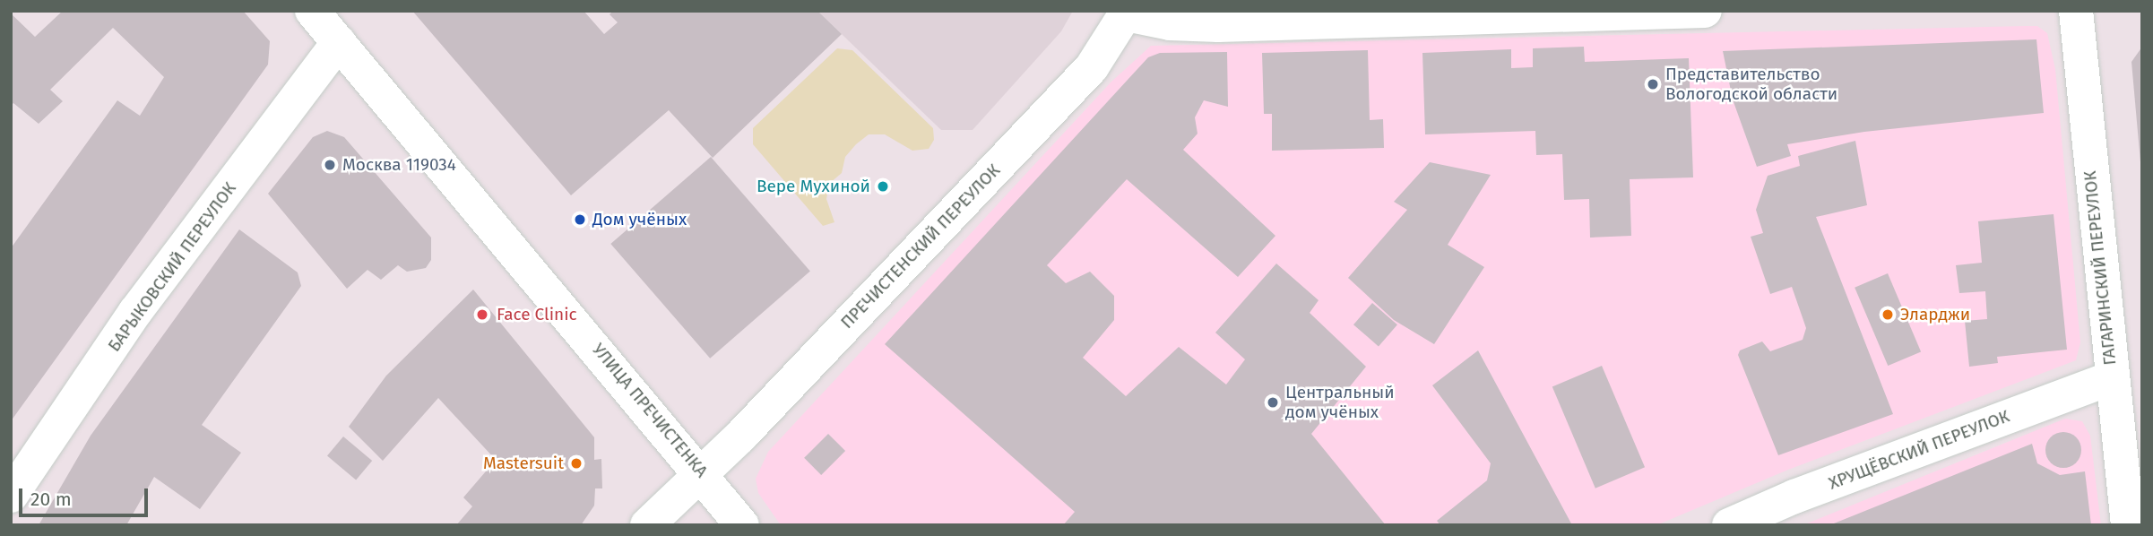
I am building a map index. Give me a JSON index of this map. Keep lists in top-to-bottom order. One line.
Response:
{"streets":{"street":["ПРЕЧИСТЕНСКИЙ ПЕРЕУЛОК","БАРЫКОВСКИЙ ПЕРЕУЛОК","ГАГАРИНСКИЙ ПЕРЕУЛОК","УЛИЦА ПРЕЧИСТЕНКА","ХРУЩЁВСКИЙ ПЕРЕУЛОК"]},"crossings":[["ПРЕЧИСТЕНСКИЙ ПЕРЕУЛОК","УЛИЦА ПРЕЧИСТЕНКА"],["БАРЫКОВСКИЙ ПЕРЕУЛОК","УЛИЦА ПРЕЧИСТЕНКА"],["ГАГАРИНСКИЙ ПЕРЕУЛОК","ХРУЩЁВСКИЙ ПЕРЕУЛОК"]],"places":["Представительство Вологодской области","Москва 119034","Вере Мухиной","Дом учёных","Face Clinic","Эларджи","Центральный дом учёных","Mastersuit"],"scale_bar":"20 m"}
